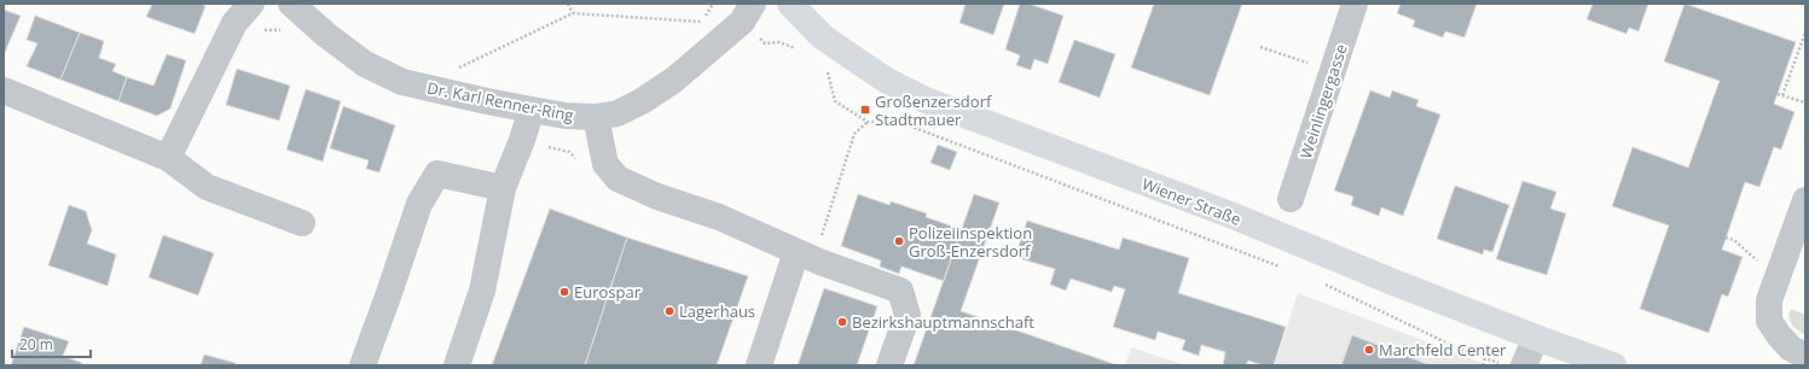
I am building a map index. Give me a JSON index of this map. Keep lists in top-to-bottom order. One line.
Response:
{"streets":{"main road":["Wiener Straße"],"street":["Dr. Karl Renner-Ring","Weinlingergasse"]},"places":{"transit":["Großenzersdorf Stadtmauer"],"other":["Polizeiinspektion Groß-Enzersdorf","Eurospar","Lagerhaus","Bezirkshauptmannschaft","Marchfeld Center"]},"scale_bar":"20 m"}
